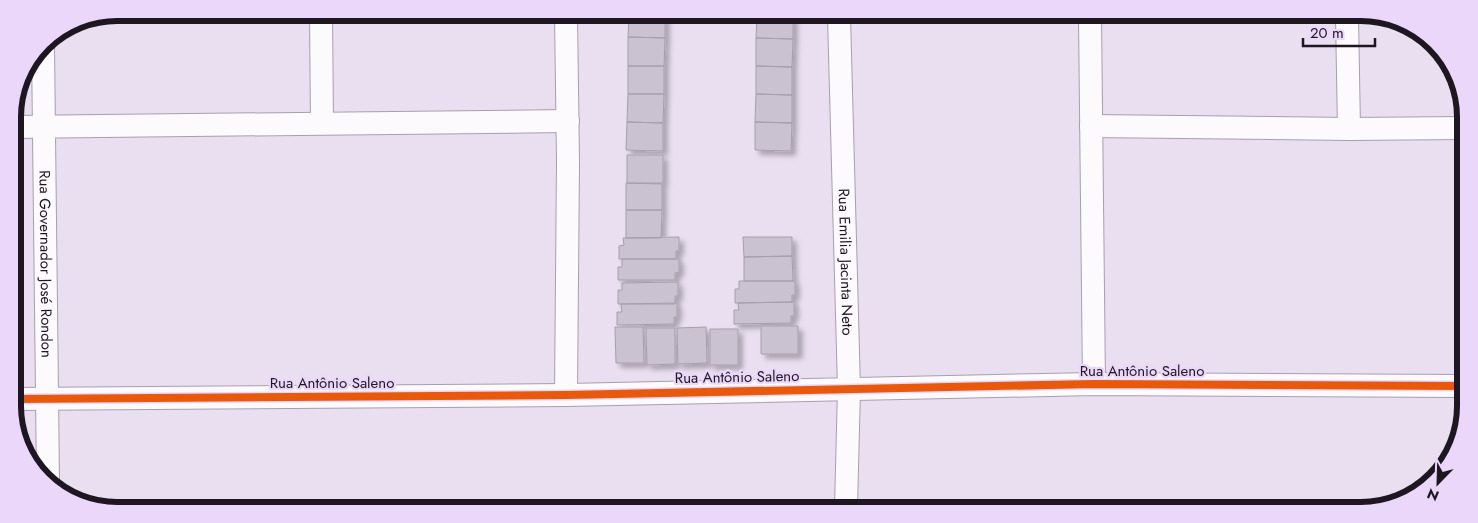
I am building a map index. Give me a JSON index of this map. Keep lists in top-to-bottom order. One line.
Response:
{"streets":{"street":["Rua Emilia Jacinta Neto","Rua Governador José Rondon","Rua Antônio Saleno"]},"crossings":[["Rua Emilia Jacinta Neto","Rua Antônio Saleno"],["Rua Governador José Rondon","Rua Antônio Saleno"]],"scale_bar":"20 m","north":"bottom left"}
